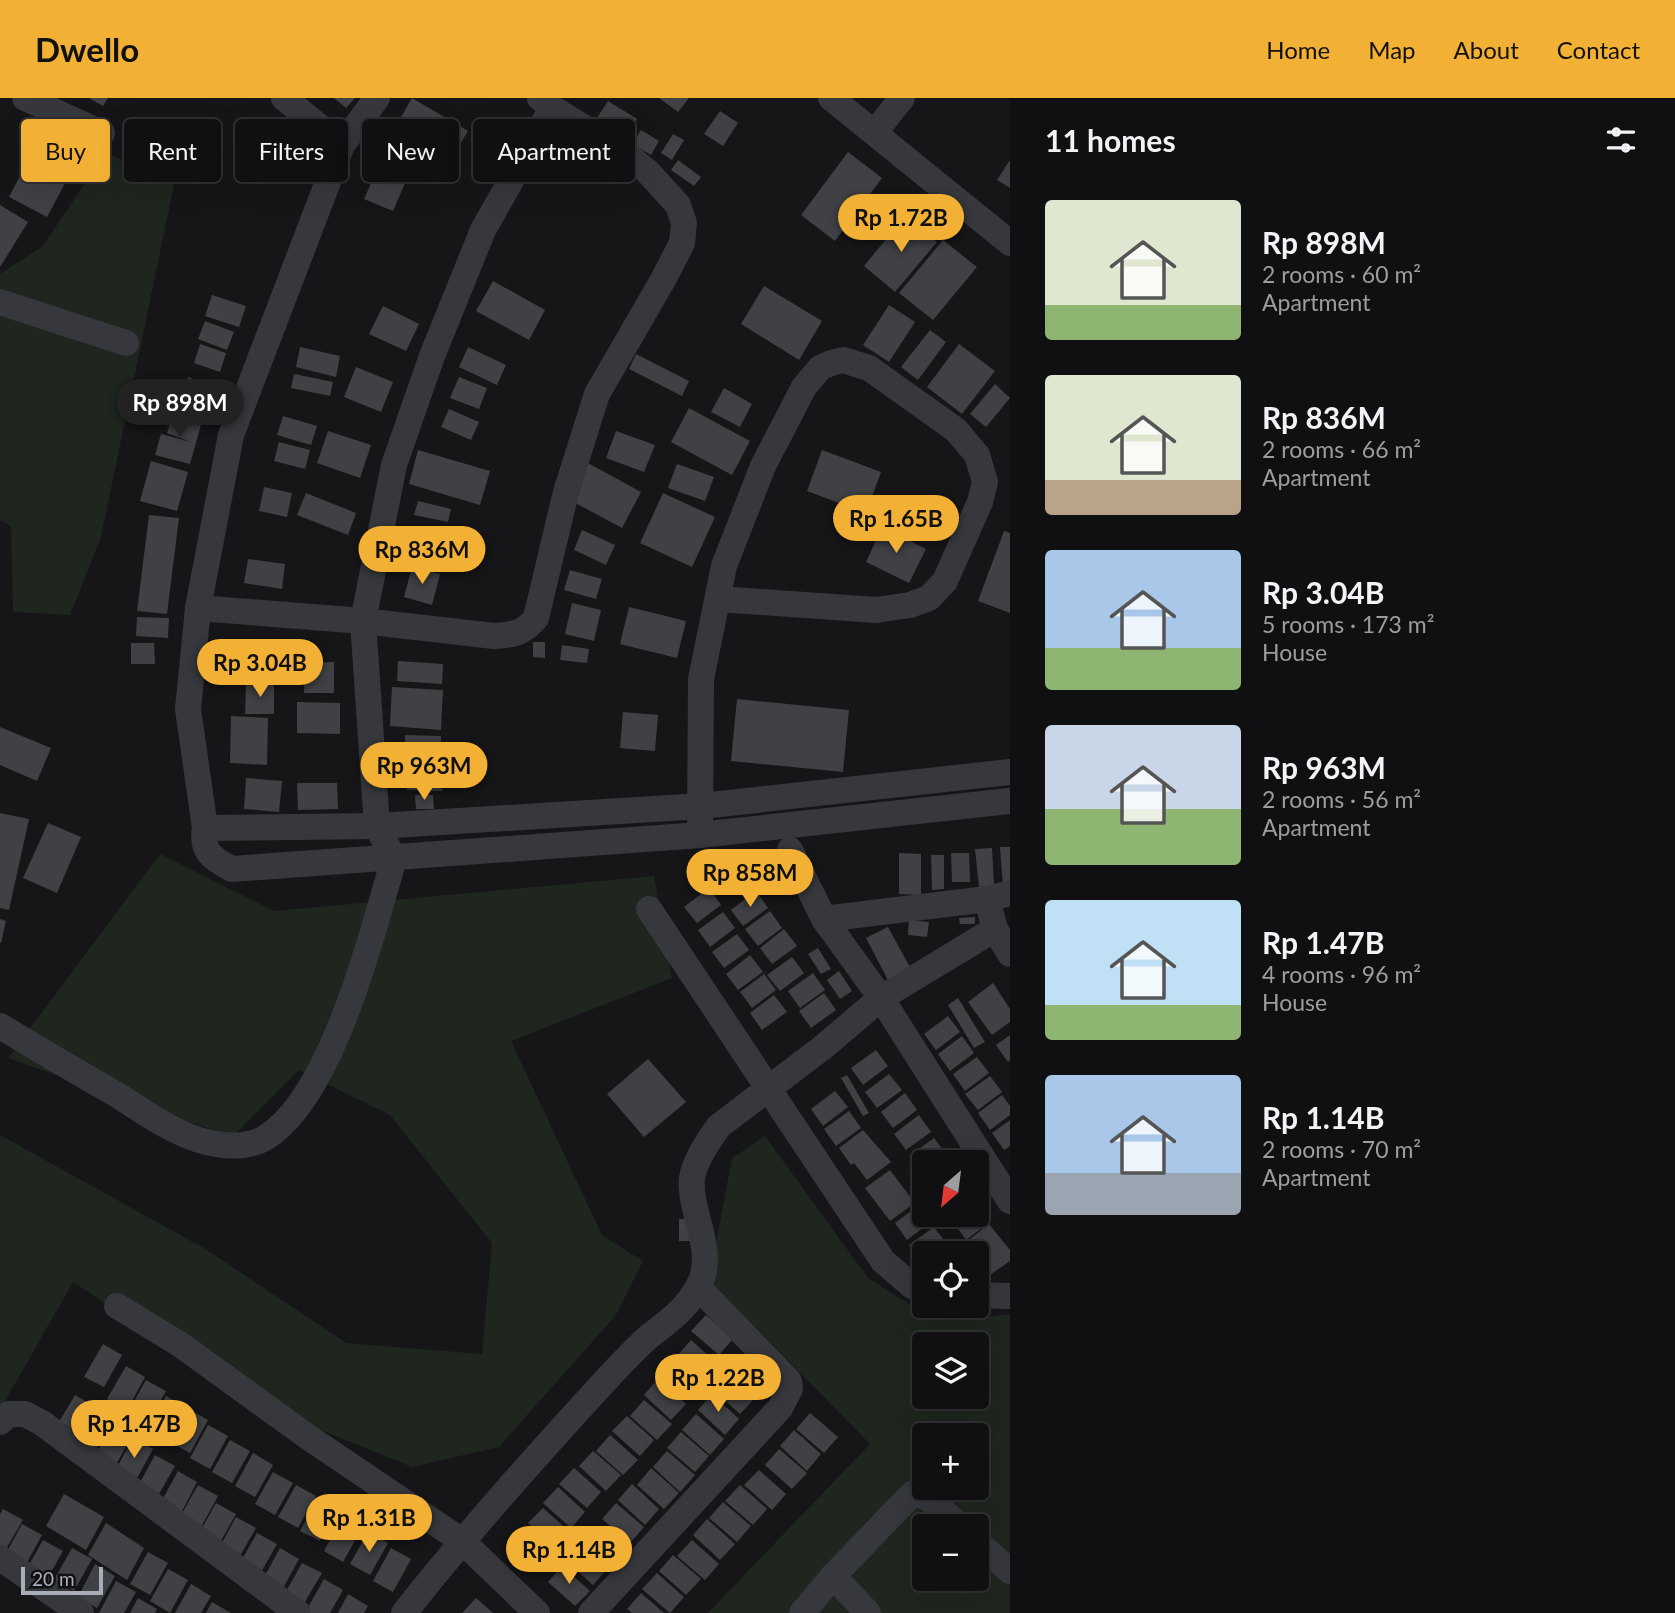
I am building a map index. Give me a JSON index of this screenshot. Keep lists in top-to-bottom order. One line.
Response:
{"scale_bar":"20 m","north":"bottom left","page":{"header":"Dwello","nav":["Home","Map","About","Contact"],"heading":"11 homes","chip":["Buy","Rent","Filters","New","Apartment"],"list":[{"name":"Rp 898M","note":"2 rooms · 60 m² · Apartment"},{"name":"Rp 836M","note":"2 rooms · 66 m² · Apartment"},{"name":"Rp 3.04B","note":"5 rooms · 173 m² · House"},{"name":"Rp 963M","note":"2 rooms · 56 m² · Apartment"},{"name":"Rp 1.47B","note":"4 rooms · 96 m² · House"},{"name":"Rp 1.14B","note":"2 rooms · 70 m² · Apartment"}],"price":["Rp 1.72B","Rp 898M","Rp 1.65B","Rp 836M","Rp 3.04B","Rp 963M","Rp 858M","Rp 1.22B","Rp 1.47B","Rp 1.31B","Rp 1.14B"],"map_buttons":["+","−"],"scale":"20 m"}}
